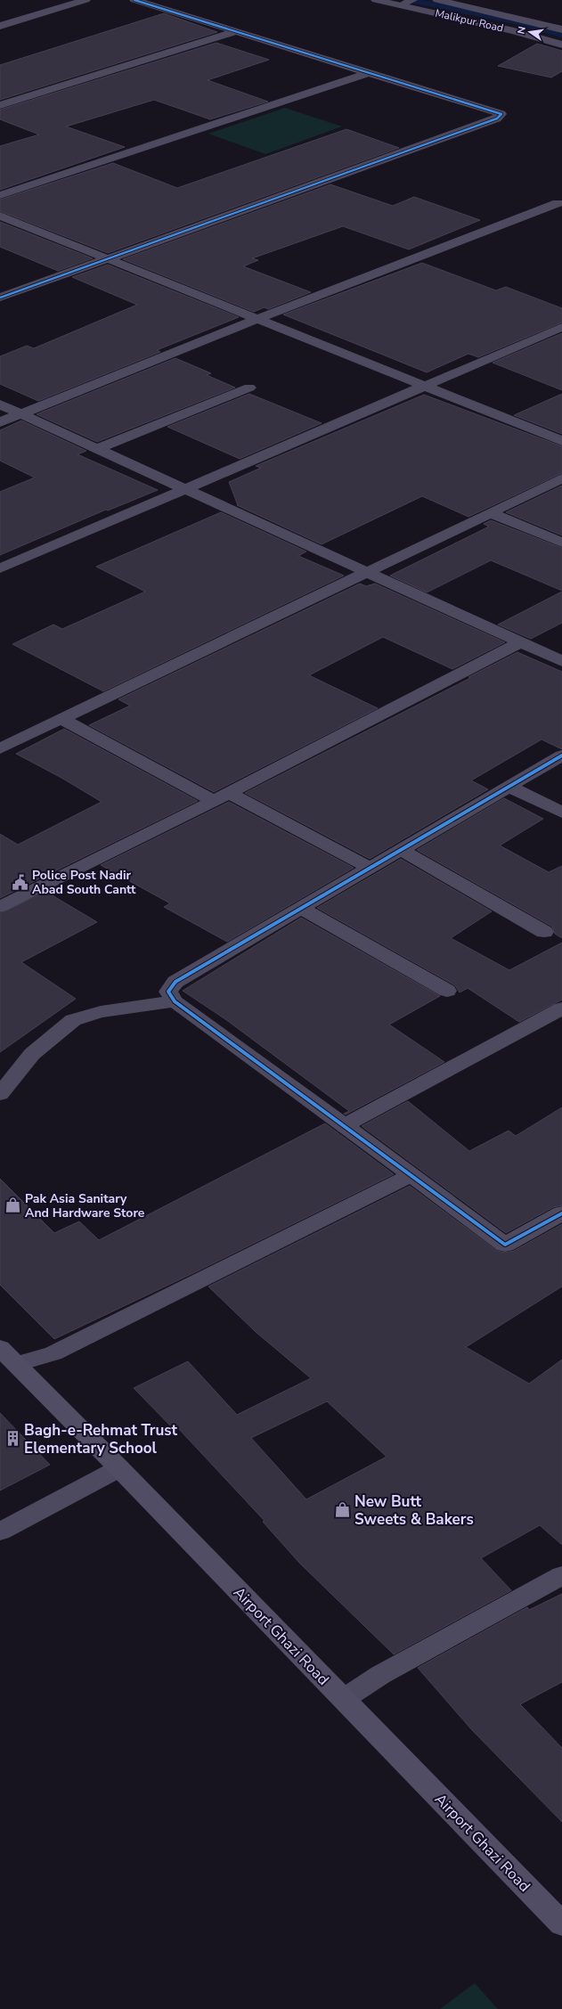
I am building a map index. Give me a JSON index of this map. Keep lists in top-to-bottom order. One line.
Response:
{"streets":{"main road":["Airport Ghazi Road"],"street":["Malikpur Road"]},"places":{"public building":["Police Post Nadir Abad South Cantt"],"shop":["Pak Asia Sanitary And Hardware Store","New Butt Sweets & Bakers"],"building":["Bagh-e-Rehmat Trust Elementary School"]},"north":"left"}
